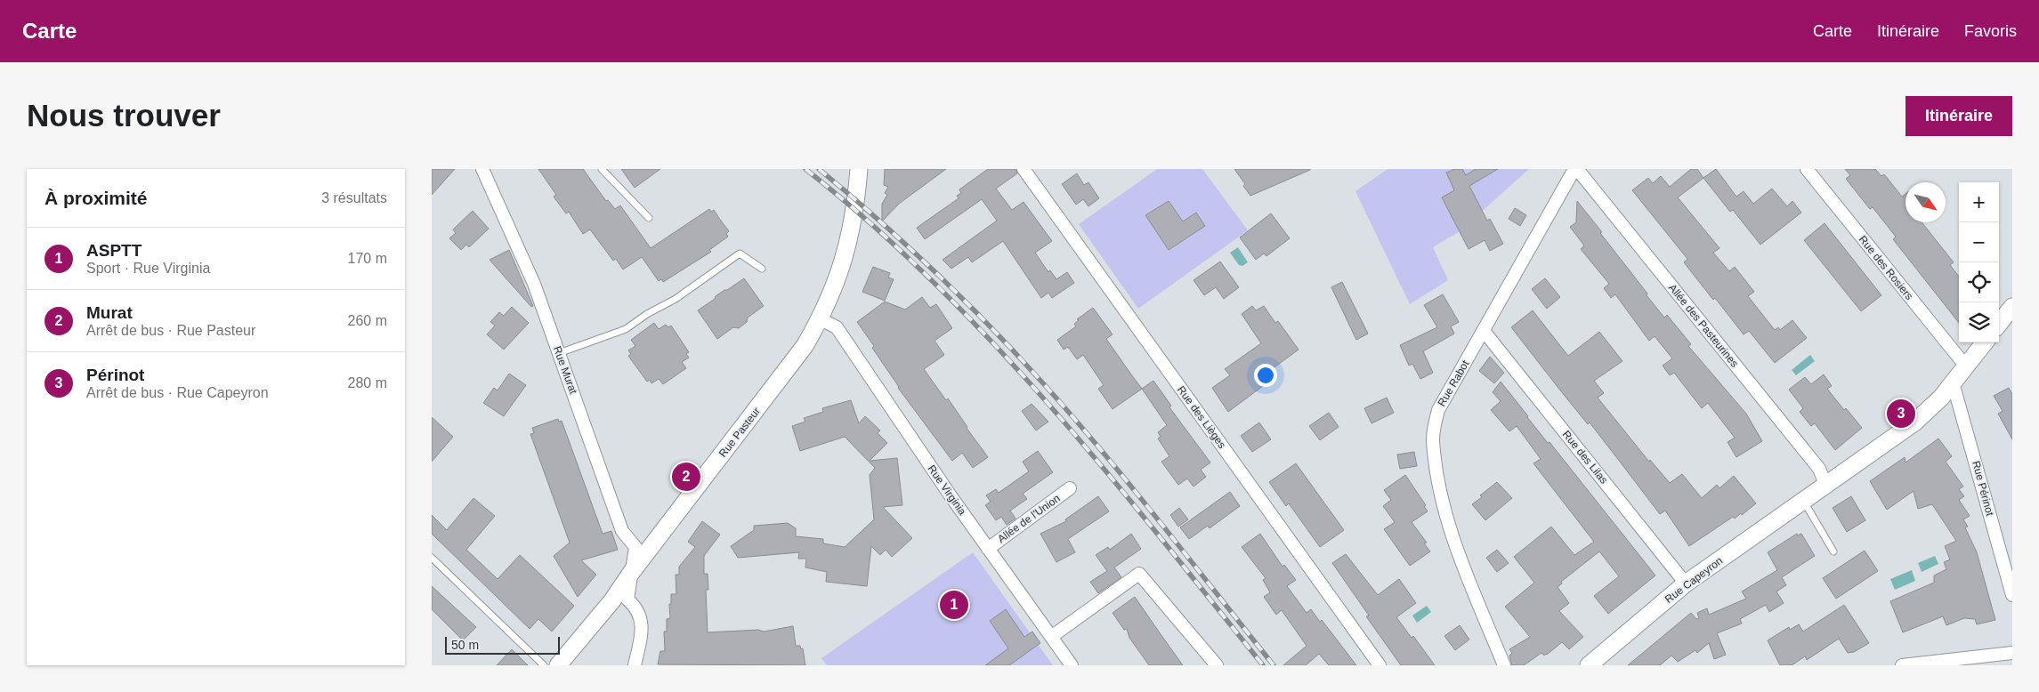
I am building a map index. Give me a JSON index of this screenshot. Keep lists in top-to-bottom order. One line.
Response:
{"streets":{"street":["Rue des Rosiers","Allée des Pasteurines","Rue Murat","Rue Rabot","Rue des Lièges","Rue Pasteur","Rue des Lilas","Rue Périnot","Rue Virginia","Allée de l'Union","Rue Capeyron"]},"crossings":[["Rue des Rosiers","Rue Capeyron"],["Allée des Pasteurines","Rue Rabot"],["Allée des Pasteurines","Rue Capeyron"],["Rue Murat","Rue Pasteur"],["Rue Rabot","Rue des Lilas"],["Rue Pasteur","Rue Virginia"],["Rue des Lilas","Rue Capeyron"],["Rue Périnot","Rue Capeyron"],["Rue Virginia","Allée de l'Union"]],"scale_bar":"50 m","north":"bottom right","page":{"header":"Carte","nav":["Carte","Itinéraire","Favoris"],"buttons":"Itinéraire","title":"Nous trouver","heading":["À proximité","3 résultats"],"map_buttons":["+","−"],"list":[{"mark":"1","name":"ASPTT","note":"Sport · Rue Virginia","value":"170 m"},{"mark":"2","name":"Murat","note":"Arrêt de bus · Rue Pasteur","value":"260 m"},{"mark":"3","name":"Périnot","note":"Arrêt de bus · Rue Capeyron","value":"280 m"}],"pins":["3","2","1"],"scale":"50 m"}}
